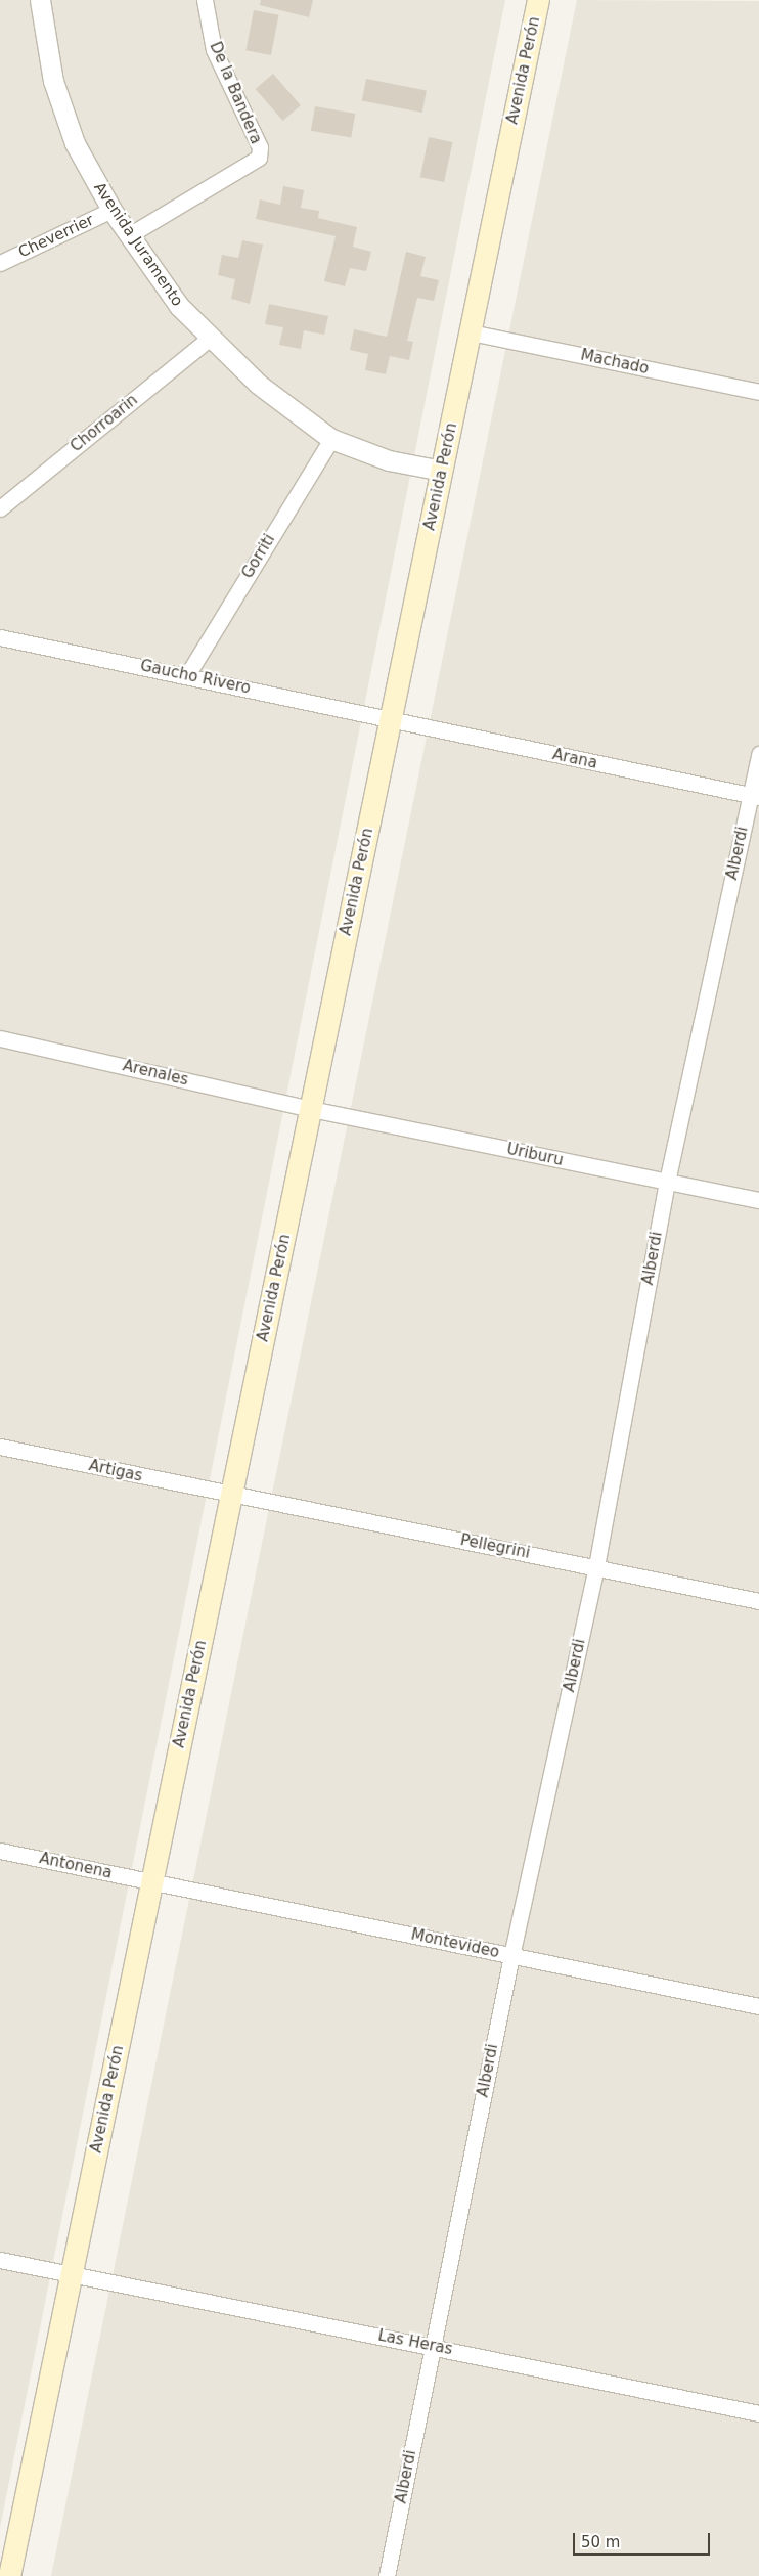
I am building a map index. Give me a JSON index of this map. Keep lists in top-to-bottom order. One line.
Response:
{"streets":{"main road":["Avenida Perón"],"street":["De la Bandera","Cheverrier","Avenida Juramento","Machado","Chorroarin","Gorriti","Gaucho Rivero","Arana","Alberdi","Arenales","Uriburu","Artigas","Pellegrini","Antonena","Montevideo","Las Heras"]},"crossings":[["Avenida Perón","Avenida Juramento"],["Avenida Perón","Machado"],["Avenida Perón","Gaucho Rivero"],["Avenida Perón","Arana"],["Avenida Perón","Arenales"],["Avenida Perón","Uriburu"],["Avenida Perón","Artigas"],["Avenida Perón","Pellegrini"],["Avenida Perón","Antonena"],["Avenida Perón","Montevideo"],["Avenida Perón","Las Heras"],["De la Bandera","Avenida Juramento"],["Cheverrier","Avenida Juramento"],["Avenida Juramento","Chorroarin"],["Avenida Juramento","Gorriti"],["Gorriti","Gaucho Rivero"],["Gaucho Rivero","Arana"],["Arana","Alberdi"],["Alberdi","Uriburu"],["Alberdi","Pellegrini"],["Alberdi","Montevideo"],["Alberdi","Las Heras"],["Arenales","Uriburu"],["Artigas","Pellegrini"],["Antonena","Montevideo"]],"scale_bar":"50 m"}
